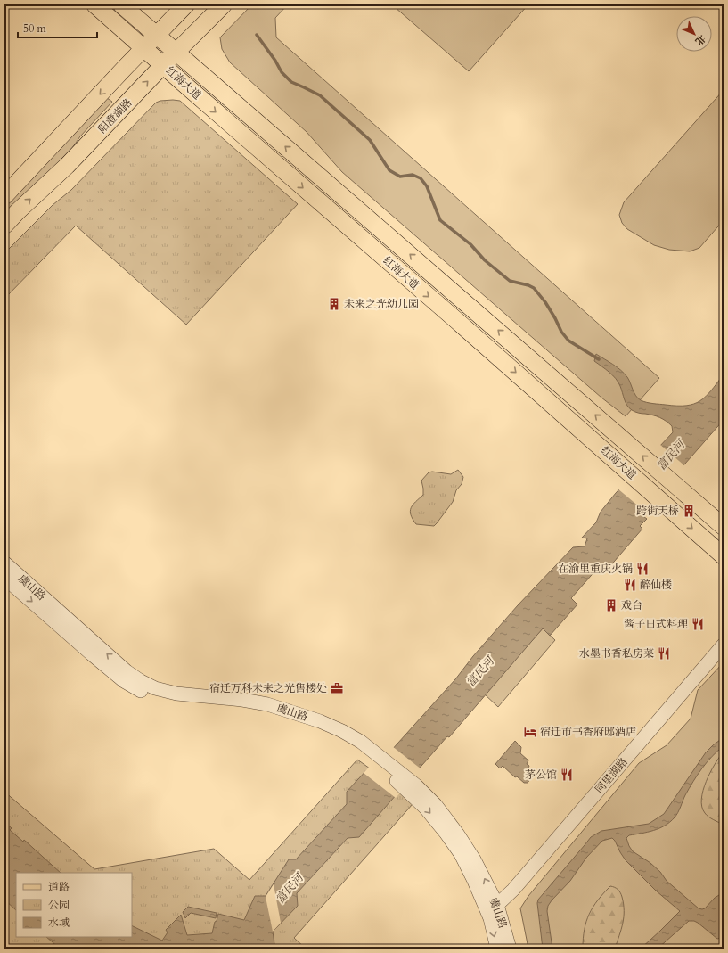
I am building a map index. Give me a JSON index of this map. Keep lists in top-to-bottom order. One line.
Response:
{"streets":{"main road":["红海大道","阳澄湖路"],"street":["虞山路","同里湖路"]},"crossings":[["红海大道","阳澄湖路"],["虞山路","同里湖路"]],"water":["富民河"],"places":{"building":["未来之光幼儿园","跨街天桥","戏台"],"restaurant":["在渝里重庆火锅","醉仙楼","酱子日式料理","水墨书香私房菜","茅公馆"],"office":["宿迁万科未来之光售楼处"],"hotel":["宿迁市书香府邸酒店"]},"legend":["道路","公园","水域"],"scale_bar":"50 m","north":"bottom right"}
